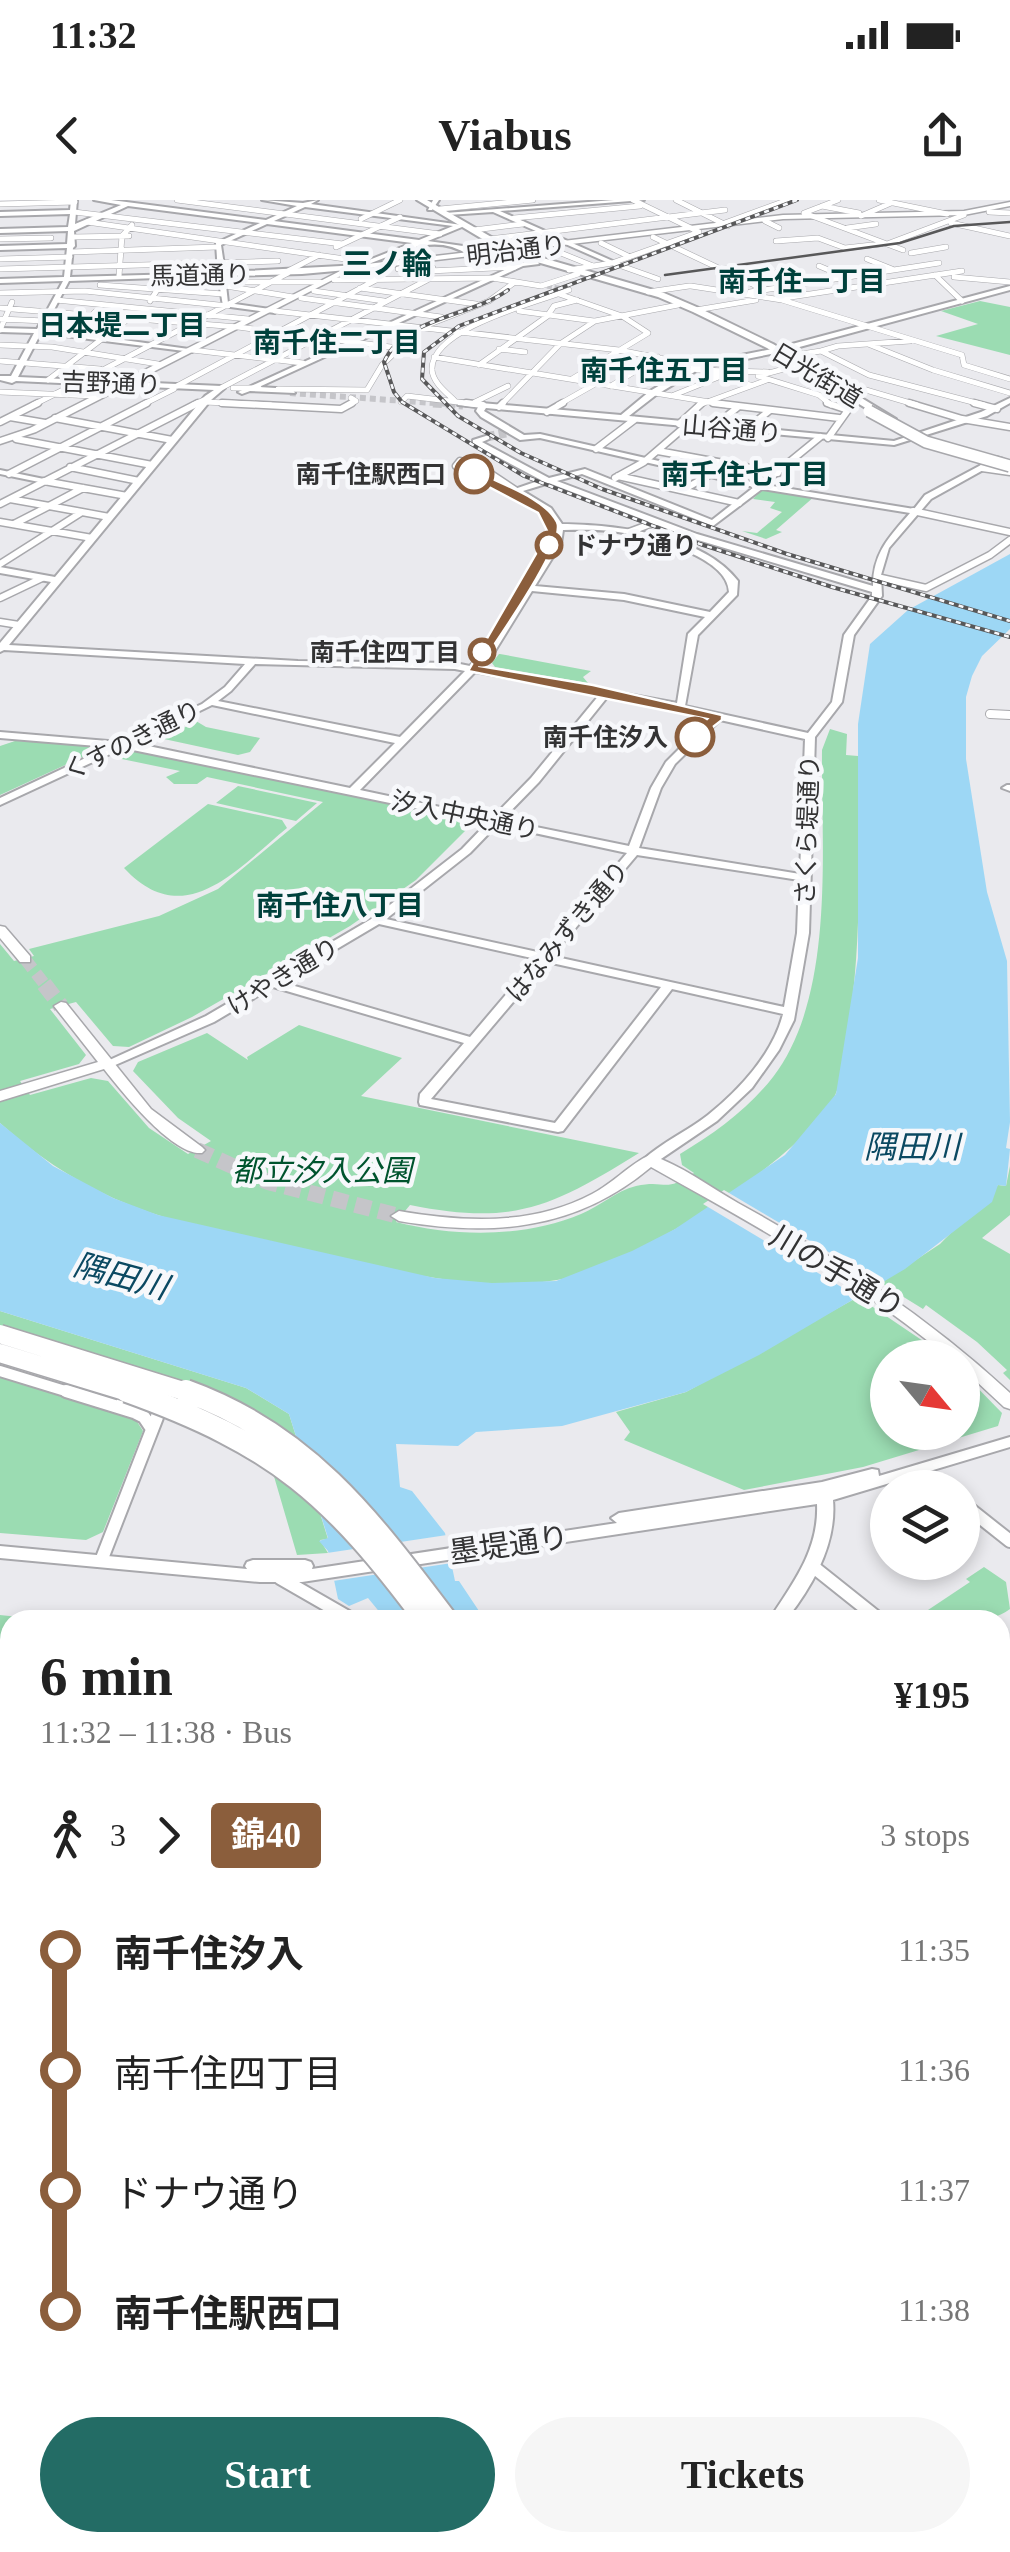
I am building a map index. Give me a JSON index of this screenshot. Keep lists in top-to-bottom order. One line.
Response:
{"streets":{"highway":["日光街道"],"main road":["明治通り","川の手通り"],"street":["馬道通り","吉野通り","山谷通り","くすのき通り","汐入中央通り","さくら堤通り","はなみずき通り","けやき通り","墨堤通り"]},"crossings":[["明治通り","馬道通り"],["明治通り","日光街道"],["明治通り","吉野通り"],["日光街道","山谷通り"],["日光街道","さくら堤通り"],["くすのき通り","汐入中央通り"],["汐入中央通り","さくら堤通り"],["汐入中央通り","はなみずき通り"],["汐入中央通り","けやき通り"],["さくら堤通り","川の手通り"]],"districts":["三ノ輪","南千住一丁目","日本堤二丁目","南千住二丁目","南千住五丁目","南千住七丁目","南千住八丁目"],"water":["隅田川"],"parks":["都立汐入公園"],"places":["南千住駅西口","ドナウ通り","南千住四丁目","南千住汐入"],"lines":["bus line 錦40"],"north":"bottom right","page":{"status":"11:32","header":"Viabus","heading":["6 min","11:32 – 11:38 · Bus","¥195"],"legs":["3","錦40","3 stops"],"list":[{"name":"南千住汐入","value":"11:35"},{"name":"南千住四丁目","value":"11:36"},{"name":"ドナウ通り","value":"11:37"},{"name":"南千住駅西口","value":"11:38"}],"buttons":["Start","Tickets"]}}
